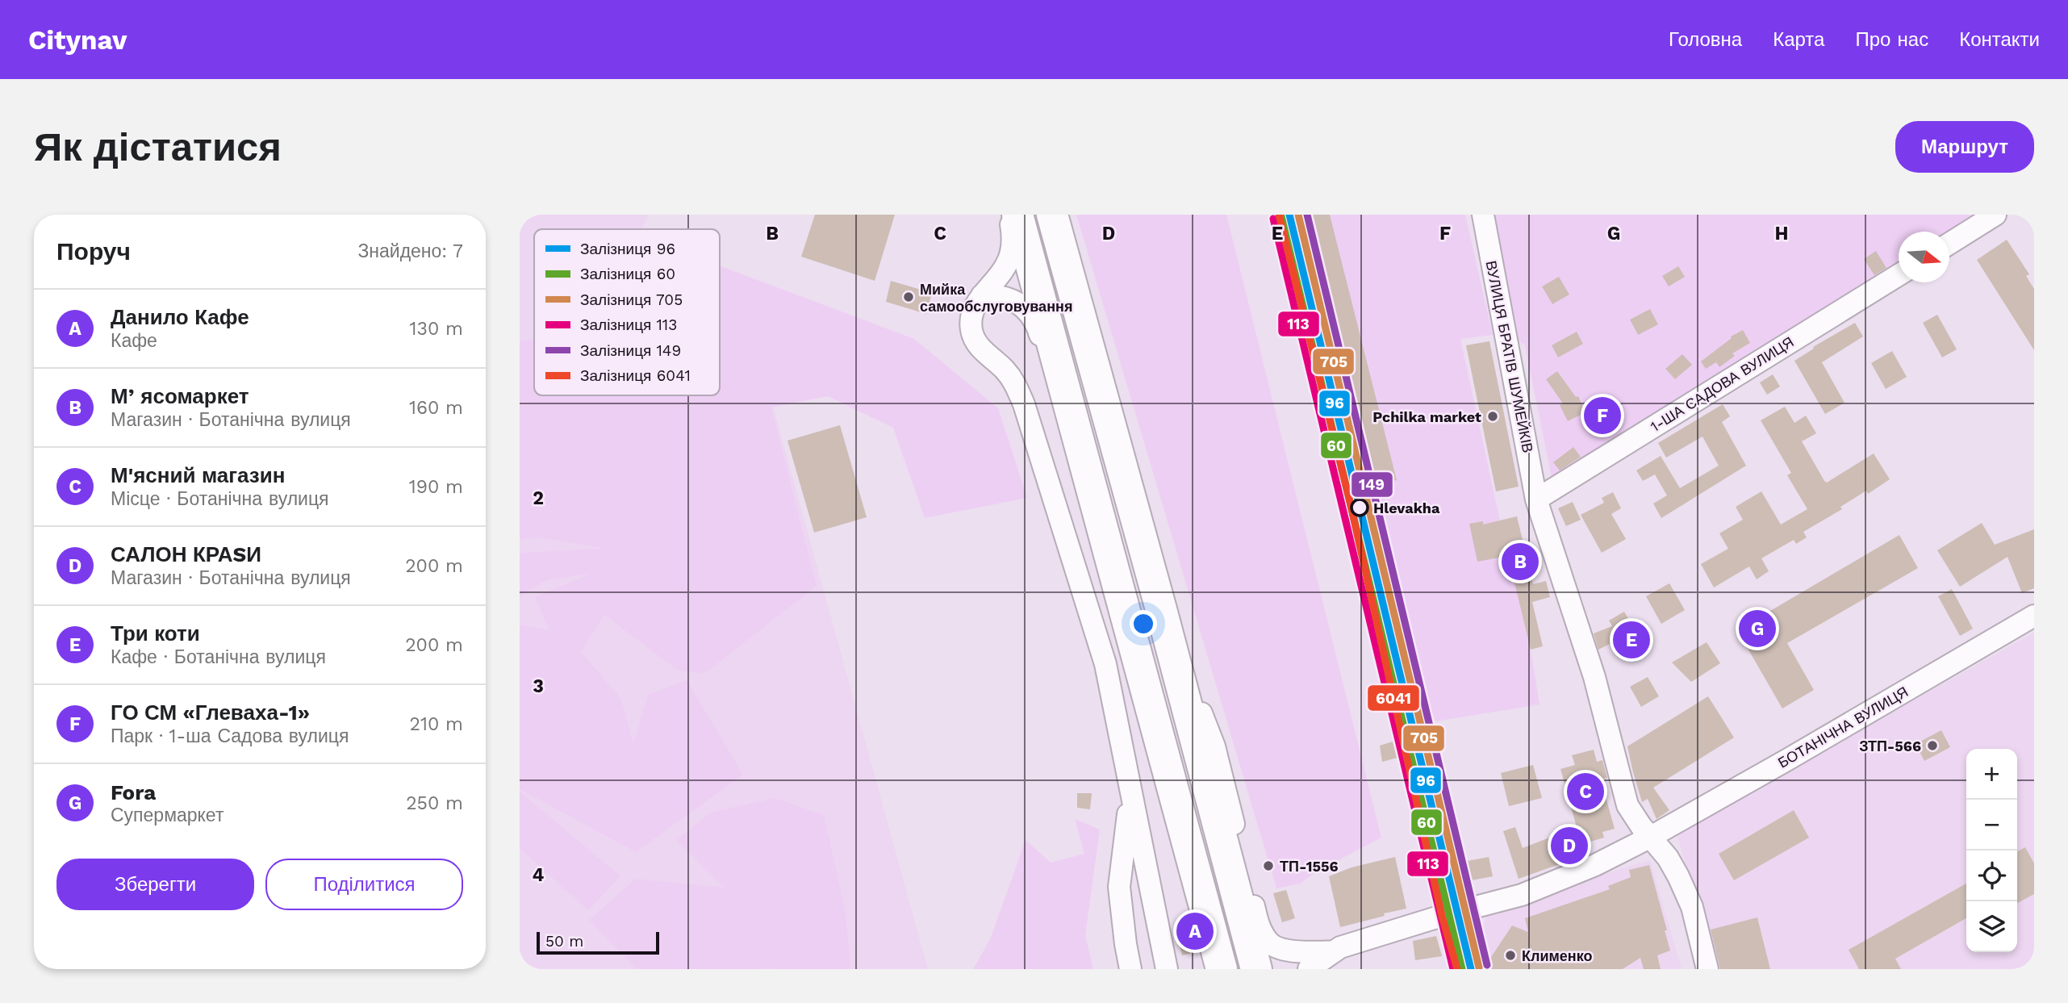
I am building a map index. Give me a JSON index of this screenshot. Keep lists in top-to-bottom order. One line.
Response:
{"streets":{"street":["ВУЛИЦЯ БРАТІВ ШУМЕЙКІВ","1-ША САДОВА ВУЛИЦЯ","БОТАНІЧНА ВУЛИЦЯ"]},"crossings":[["ВУЛИЦЯ БРАТІВ ШУМЕЙКІВ","1-ША САДОВА ВУЛИЦЯ"]],"places":["Мийка самообслуговування","Pchilka market","Hlevakha","ЗТП-566","ТП-1556","Клименко"],"lines":["rail line 96","rail line 705","rail line 149","rail line 6041","rail line 60","rail line 113"],"legend":["Залізниця 96","Залізниця 60","Залізниця 705","Залізниця 113","Залізниця 149","Залізниця 6041"],"scale_bar":"50 m","north":"right","page":{"header":"Citynav","nav":["Головна","Карта","Про нас","Контакти"],"buttons":["Маршрут",["Зберегти","Поділитися"]],"title":"Як дістатися","heading":["Поруч","Знайдено: 7"],"list":[{"mark":"A","name":"Данило Кафе","note":"Кафе","value":"130 m"},{"mark":"B","name":"Мʼясомаркет","note":"Магазин · Ботанічна вулиця","value":"160 m"},{"mark":"C","name":"М'ясний магазин","note":"Місце · Ботанічна вулиця","value":"190 m"},{"mark":"D","name":"САЛОН КРАSИ","note":"Магазин · Ботанічна вулиця","value":"200 m"},{"mark":"E","name":"Три коти","note":"Кафе · Ботанічна вулиця","value":"200 m"},{"mark":"F","name":"ГО СМ «Глеваха-1»","note":"Парк · 1-ша Садова вулиця","value":"210 m"},{"mark":"G","name":"Fora","note":"Супермаркет","value":"250 m"}],"pins":["F","B","G","E","C","D","A"],"map_buttons":["+","−"],"scale":"50 m"},"grid":{"columns":["B","C","D","E","F","G","H"],"rows":["2","3","4"]}}
